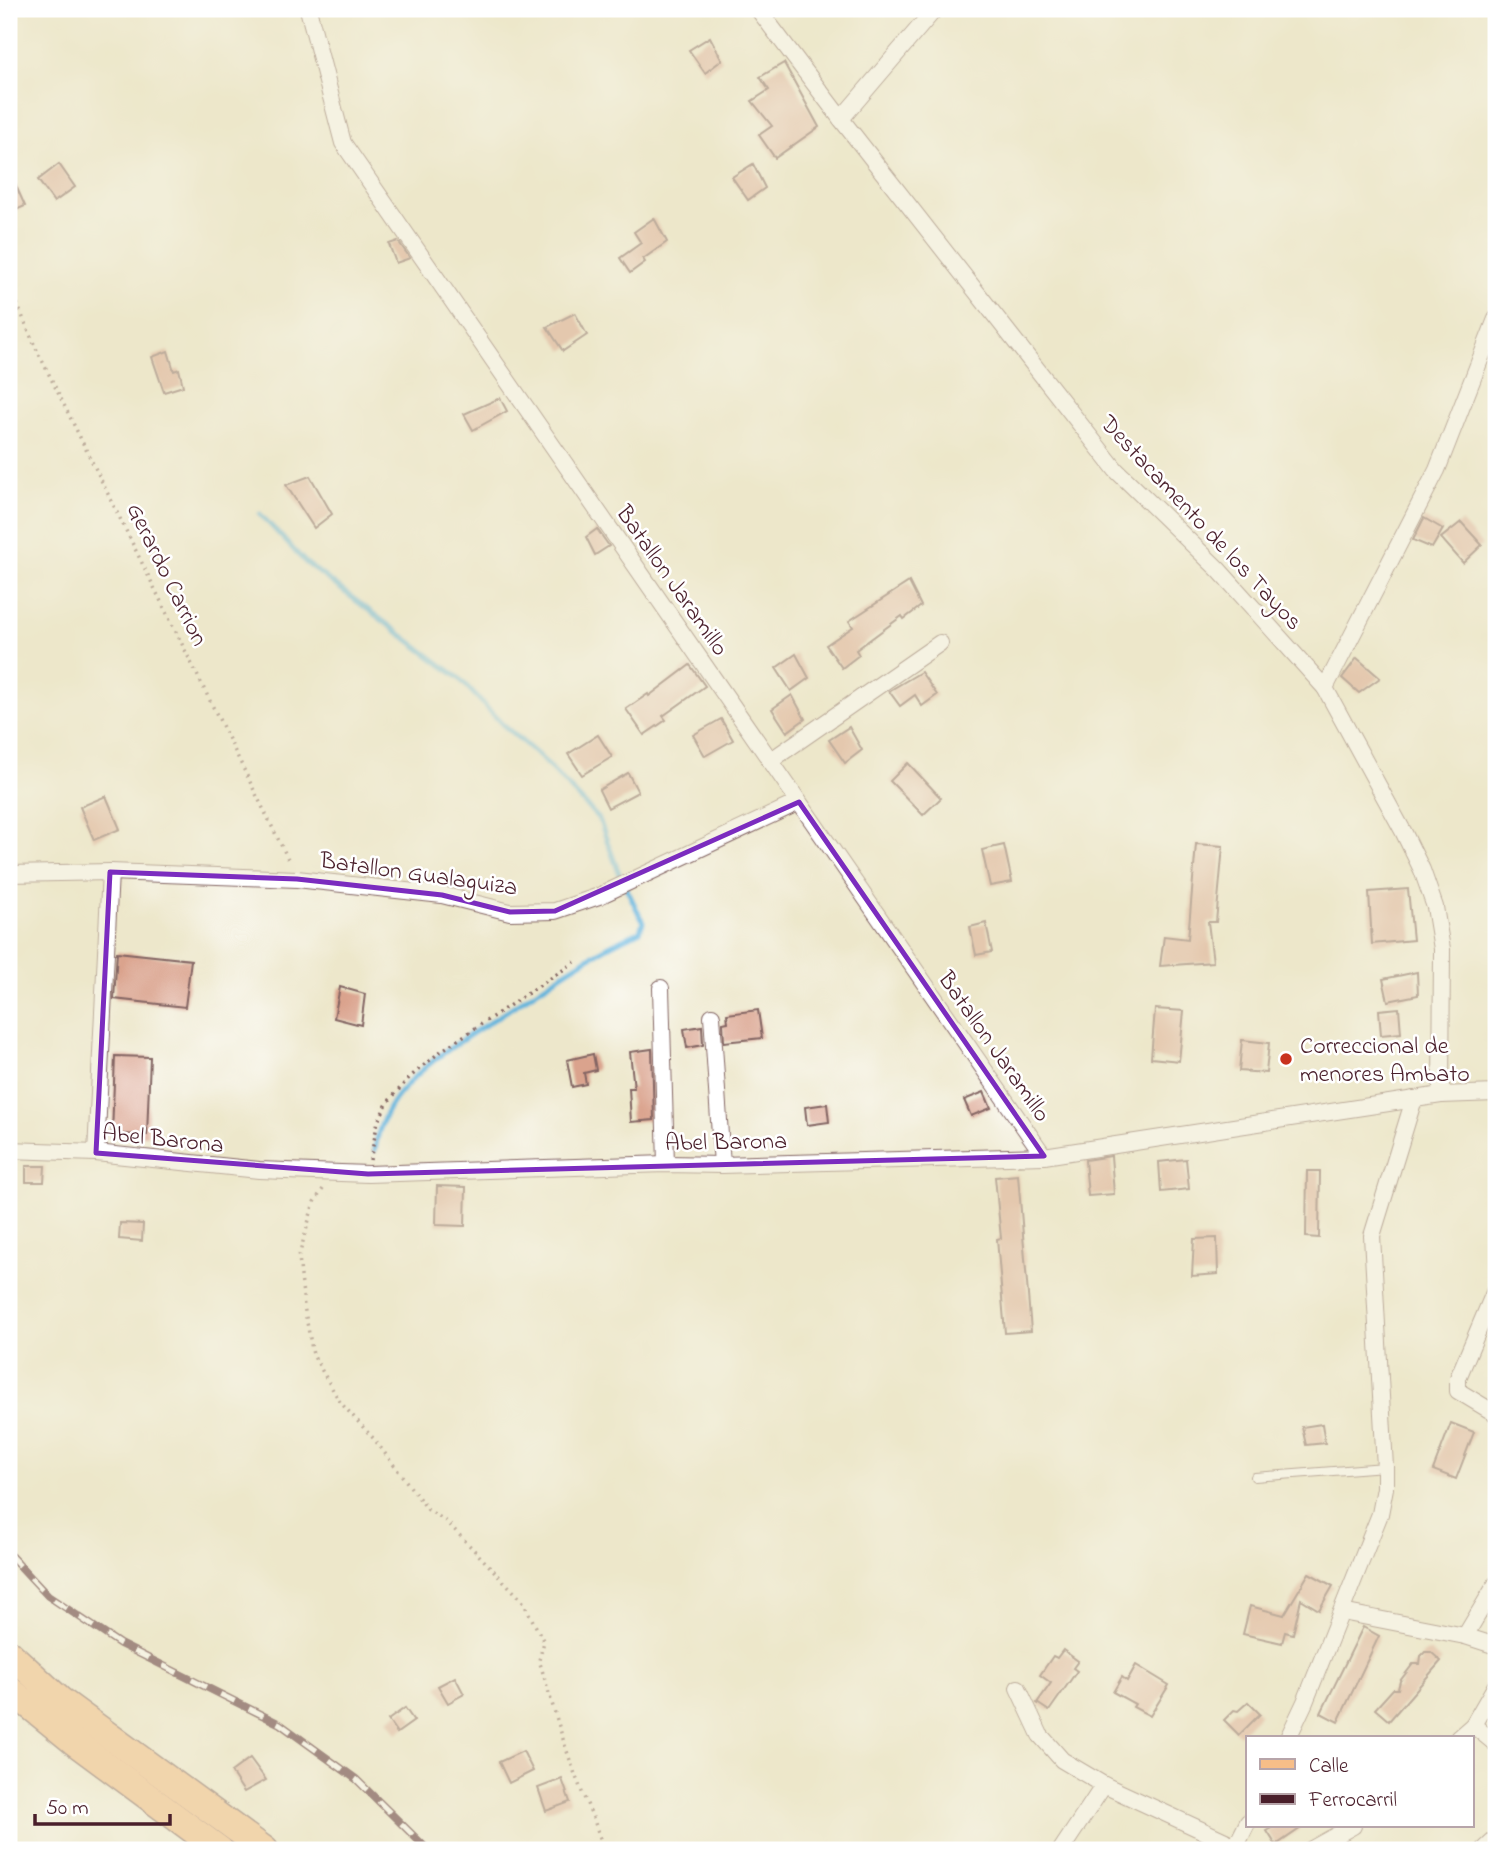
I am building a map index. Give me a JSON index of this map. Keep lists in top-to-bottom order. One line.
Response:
{"streets":{"street":["Destacamento de los Tayos","Batallon Jaramillo","Batallon Gualaguiza","Abel Barona"],"path":["Gerardo Carrion"]},"crossings":[["Destacamento de los Tayos","Abel Barona"],["Gerardo Carrion","Batallon Gualaguiza"],["Batallon Jaramillo","Batallon Gualaguiza"],["Batallon Jaramillo","Abel Barona"]],"places":["Correccional de menores Ambato"],"legend":["Calle","Ferrocarril"],"scale_bar":"50 m"}
